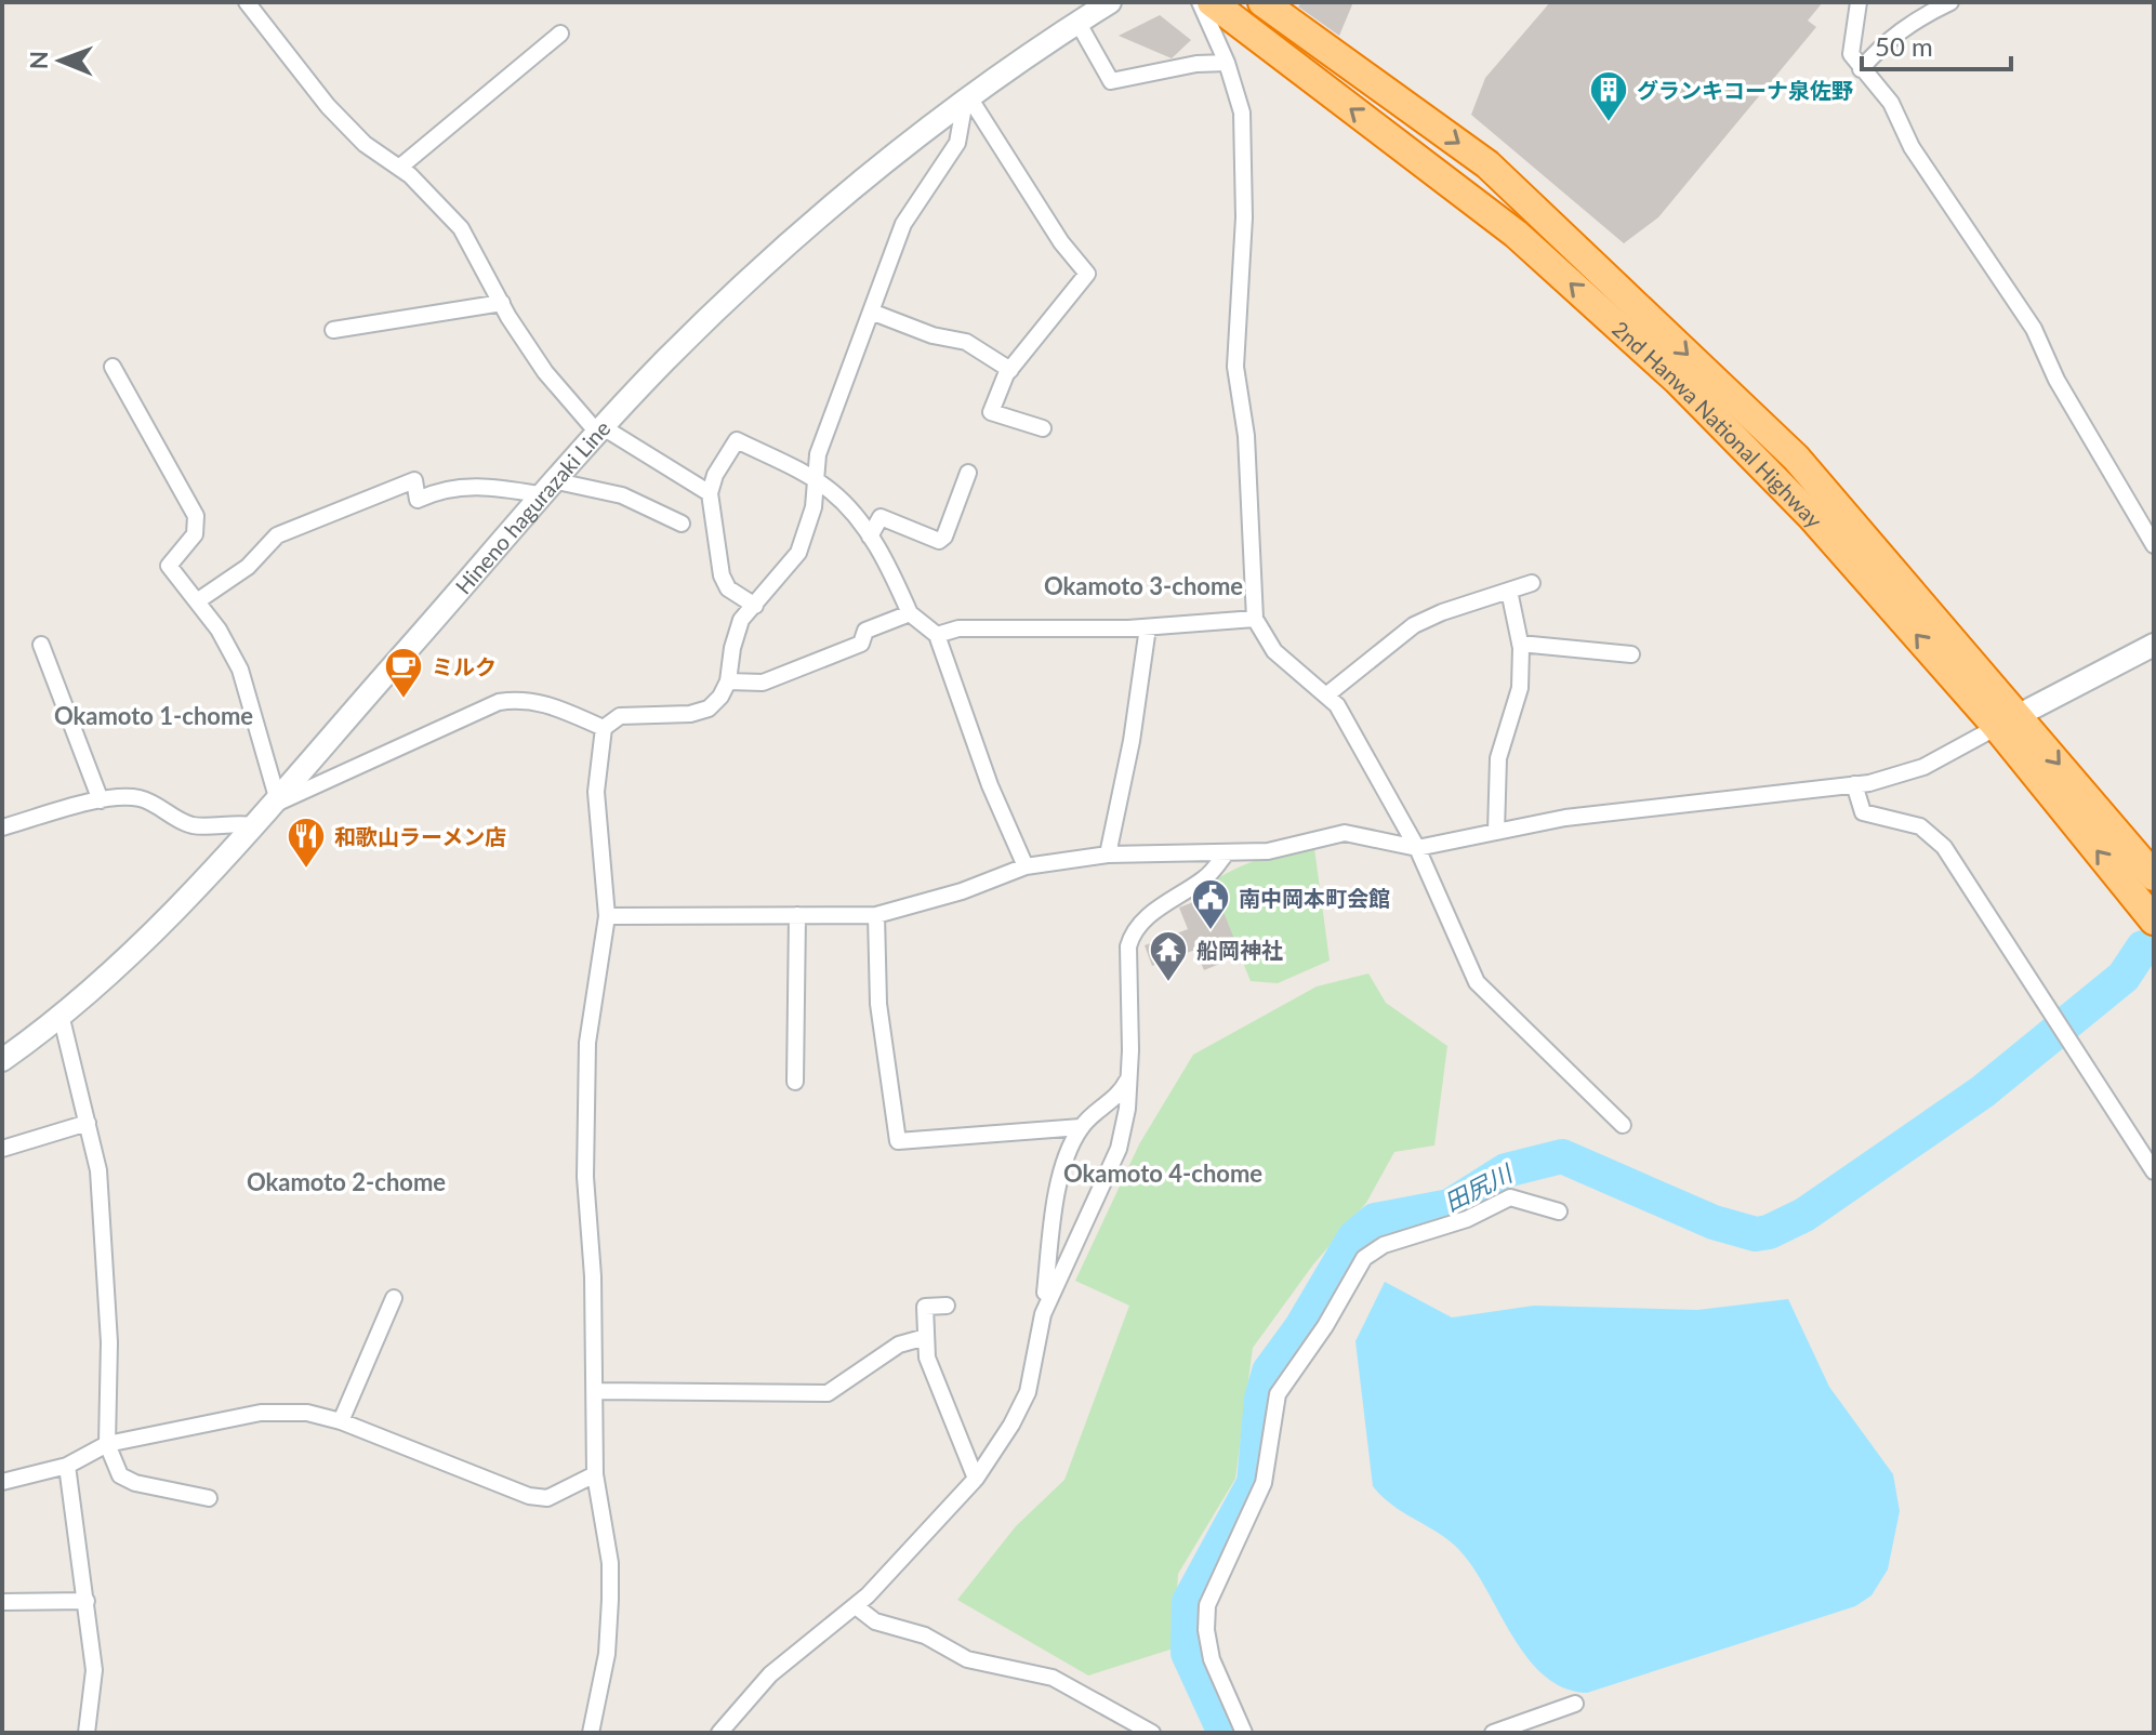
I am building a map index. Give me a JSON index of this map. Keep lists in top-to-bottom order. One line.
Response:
{"streets":{"highway":["2nd Hanwa National Highway"],"main road":["Hineno hagurazaki Line"]},"districts":["Okamoto 3-chome","Okamoto 1-chome","Okamoto 4-chome","Okamoto 2-chome"],"water":["田尻川"],"places":{"building":["グランキコーナ泉佐野"],"cafe":["ミルク"],"restaurant":["和歌山ラーメン店"],"public building":["南中岡本町会館"],"temple":["船岡神社"]},"scale_bar":"50 m","north":"left"}
